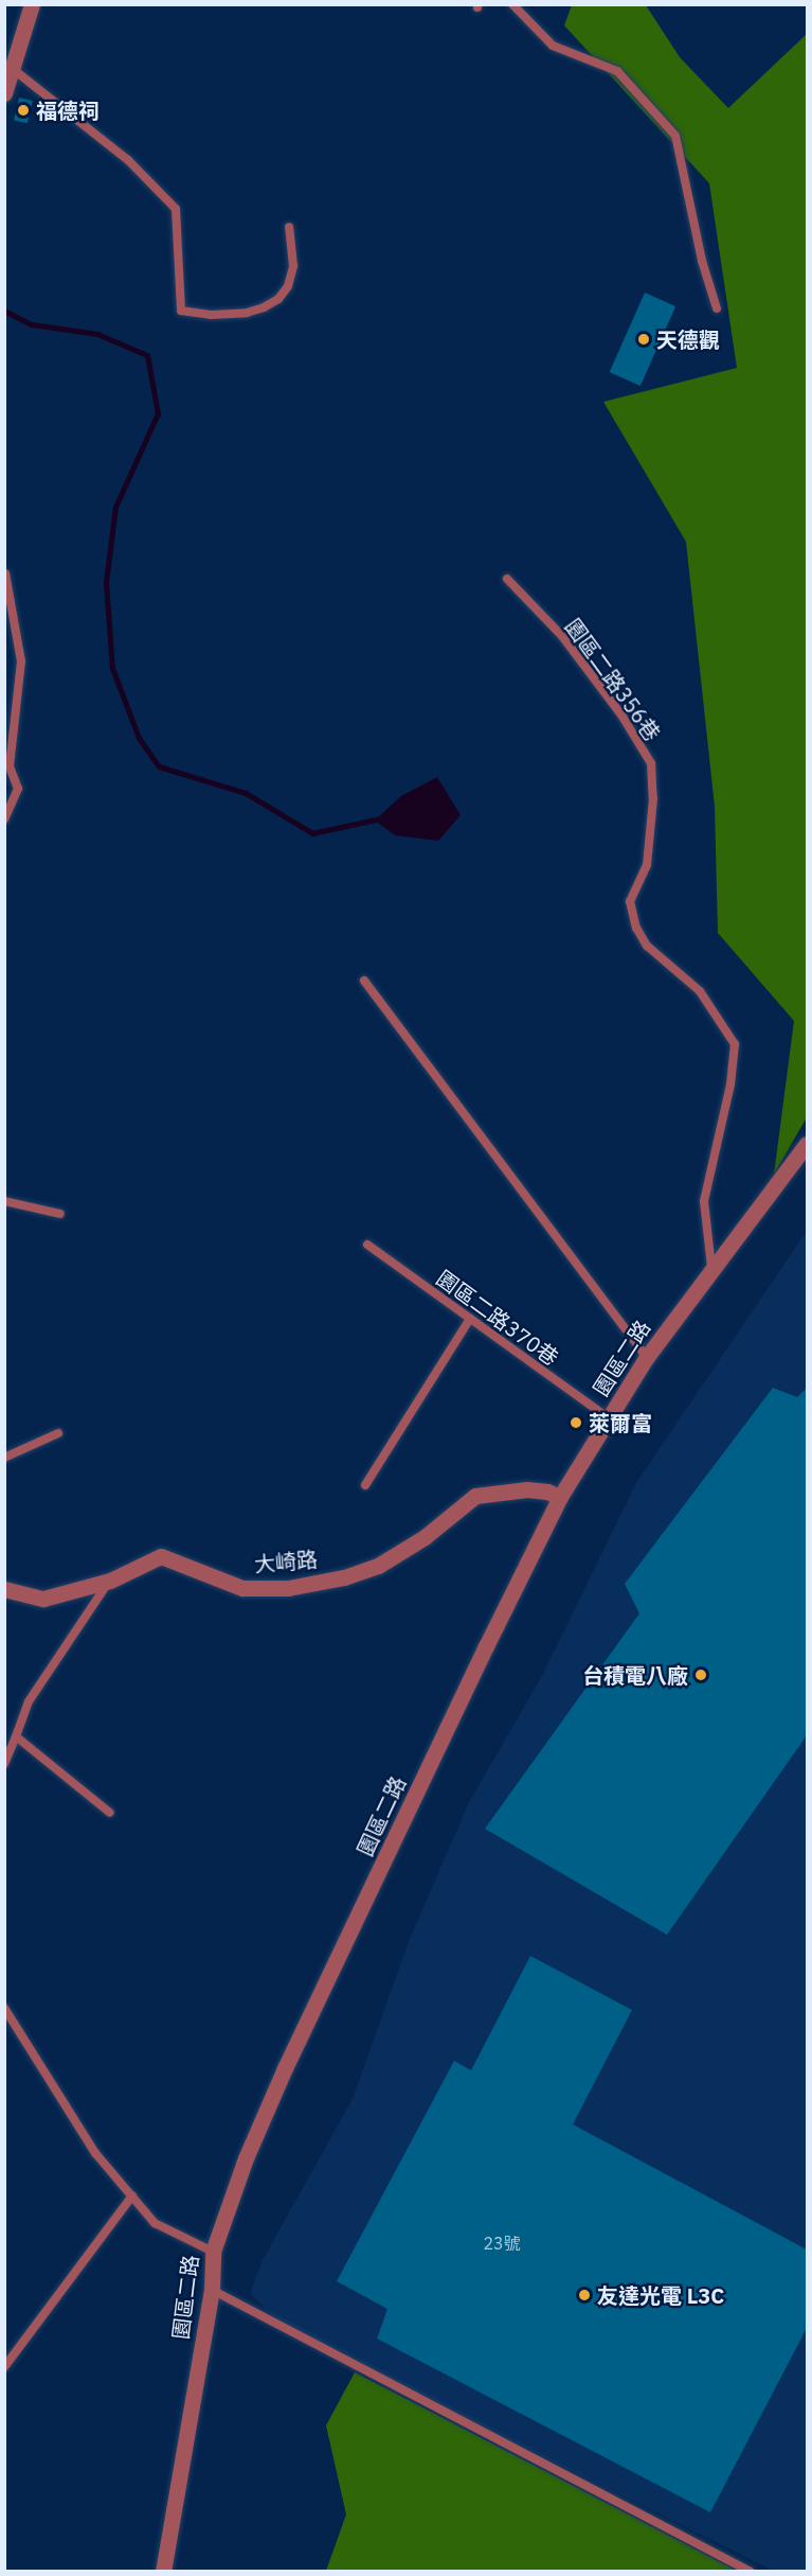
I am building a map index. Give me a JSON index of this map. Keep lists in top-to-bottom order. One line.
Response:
{"streets":{"street":["園區二路","大崎路"],"lane":["園區二路356巷","園區二路370巷"]},"crossings":[["園區二路356巷","園區二路"],["園區二路370巷","園區二路"],["園區二路","大崎路"]],"places":["福德祠","天德觀","萊爾富","台積電八廠","友達光電 L3C"],"house_numbers":["23號"]}
